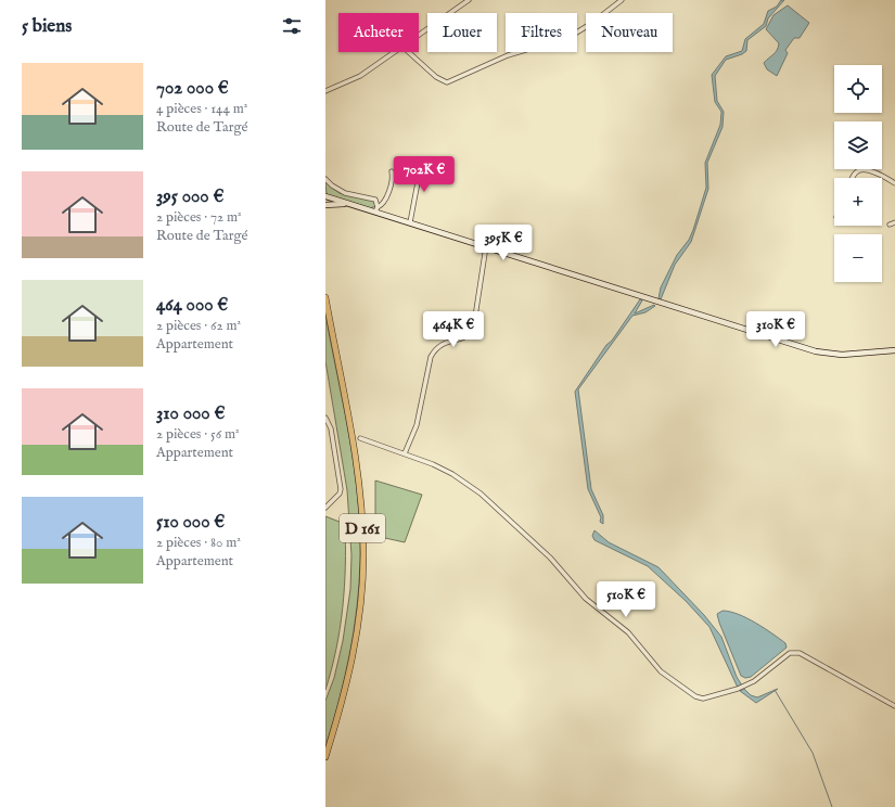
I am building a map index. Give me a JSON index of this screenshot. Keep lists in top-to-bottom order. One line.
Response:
{"streets":{"main road":["D 161"]},"page":{"heading":"5 biens","chip":["Acheter","Louer","Filtres","Nouveau"],"list":[{"name":"702 000 €","note":"4 pièces · 144 m² · Route de Targé"},{"name":"395 000 €","note":"2 pièces · 72 m² · Route de Targé"},{"name":"464 000 €","note":"2 pièces · 62 m² · Appartement"},{"name":"310 000 €","note":"2 pièces · 56 m² · Appartement"},{"name":"510 000 €","note":"2 pièces · 80 m² · Appartement"}],"map_buttons":["+","−"],"price":["702K €","395K €","464K €","310K €","510K €"]}}
